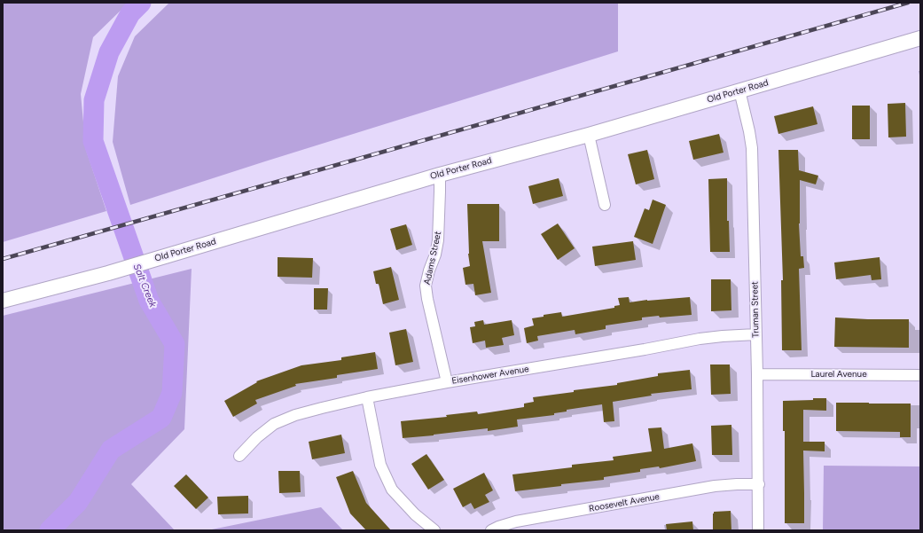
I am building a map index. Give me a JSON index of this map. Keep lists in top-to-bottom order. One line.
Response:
{"streets":{"street":["Old Porter Road","Adams Street","Truman Street","Laurel Avenue","Eisenhower Avenue","Roosevelt Avenue"]},"crossings":[["Old Porter Road","Adams Street"],["Old Porter Road","Truman Street"],["Adams Street","Eisenhower Avenue"],["Truman Street","Laurel Avenue"],["Truman Street","Eisenhower Avenue"],["Truman Street","Roosevelt Avenue"]],"water":["Salt Creek"]}
